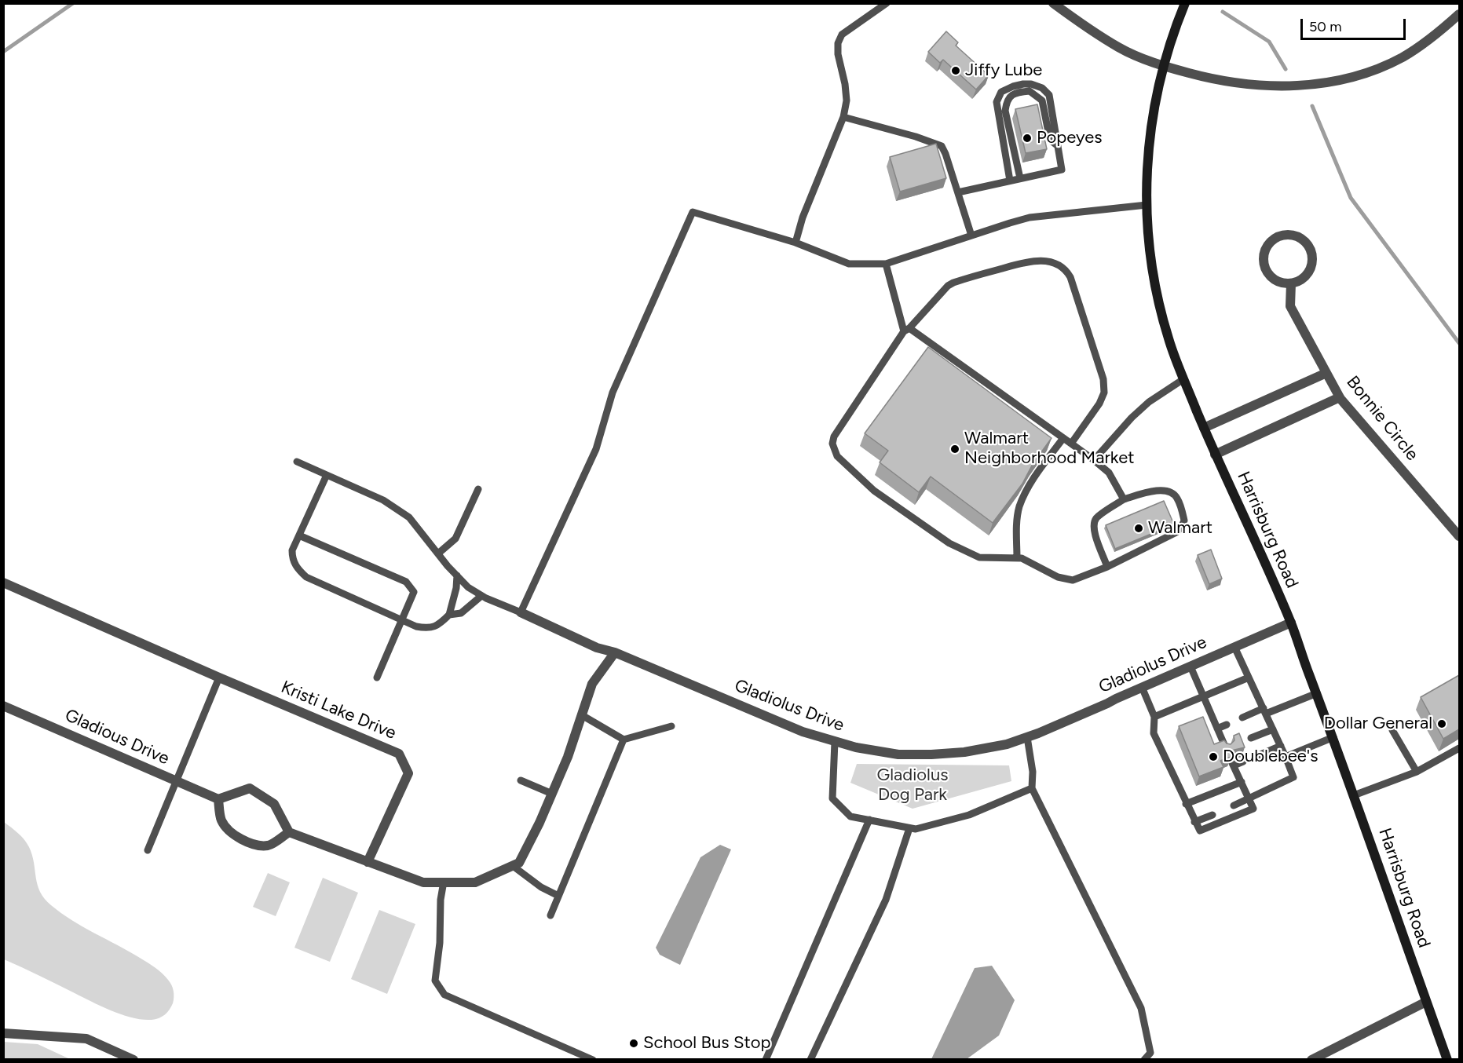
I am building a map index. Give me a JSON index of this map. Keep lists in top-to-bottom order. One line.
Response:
{"streets":{"main road":["Harrisburg Road"],"street":["Bonnie Circle","Gladiolus Drive","Kristi Lake Drive","Gladious Drive"]},"crossings":[["Harrisburg Road","Gladiolus Drive"]],"parks":["Gladiolus Dog Park"],"places":["Jiffy Lube","Popeyes","Walmart Neighborhood Market","Walmart","Dollar General","Doublebee's","School Bus Stop"],"scale_bar":"50 m"}
